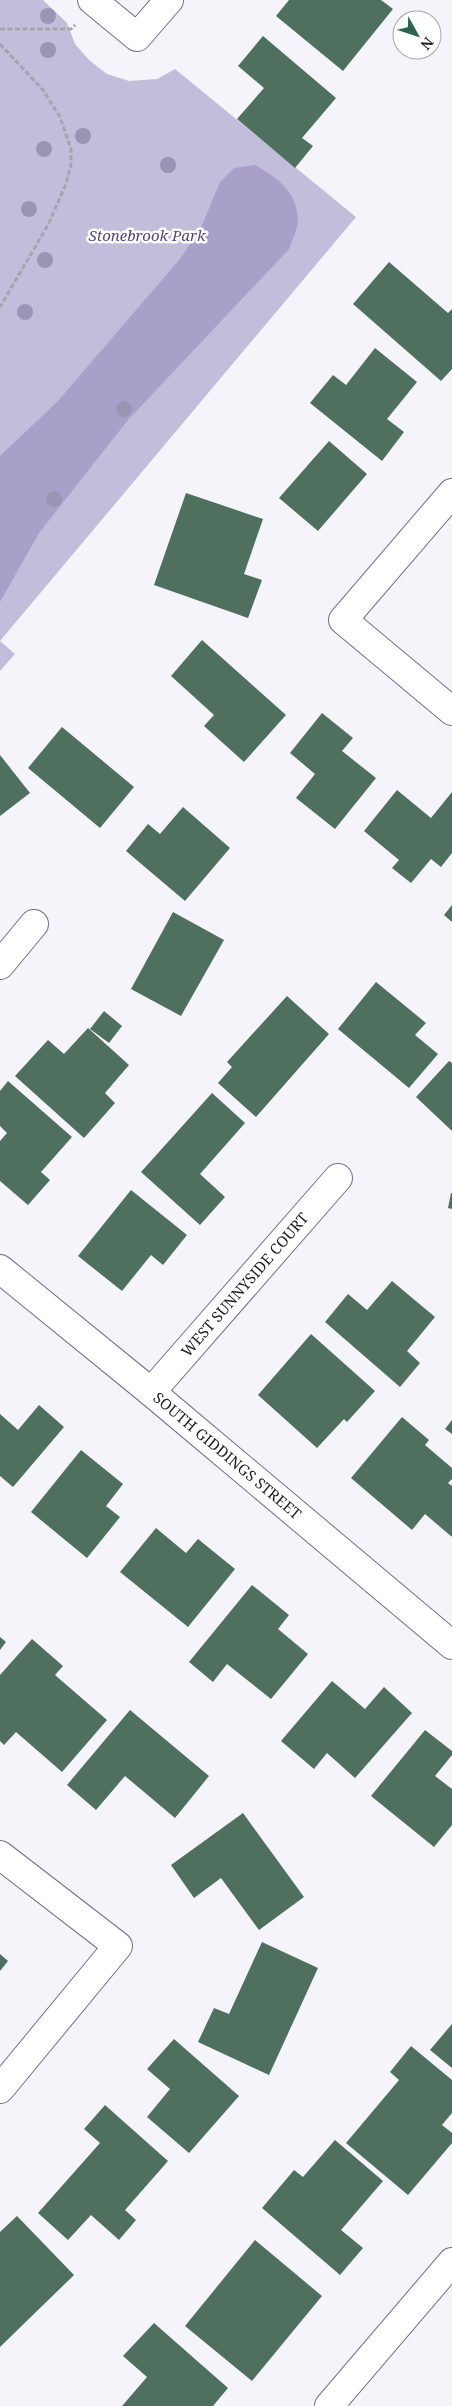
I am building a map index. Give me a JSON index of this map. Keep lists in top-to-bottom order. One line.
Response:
{"streets":{"street":["WEST SUNNYSIDE COURT","SOUTH GIDDINGS STREET"]},"crossings":[["WEST SUNNYSIDE COURT","SOUTH GIDDINGS STREET"]],"parks":["Stonebrook Park"],"north":"bottom right"}
